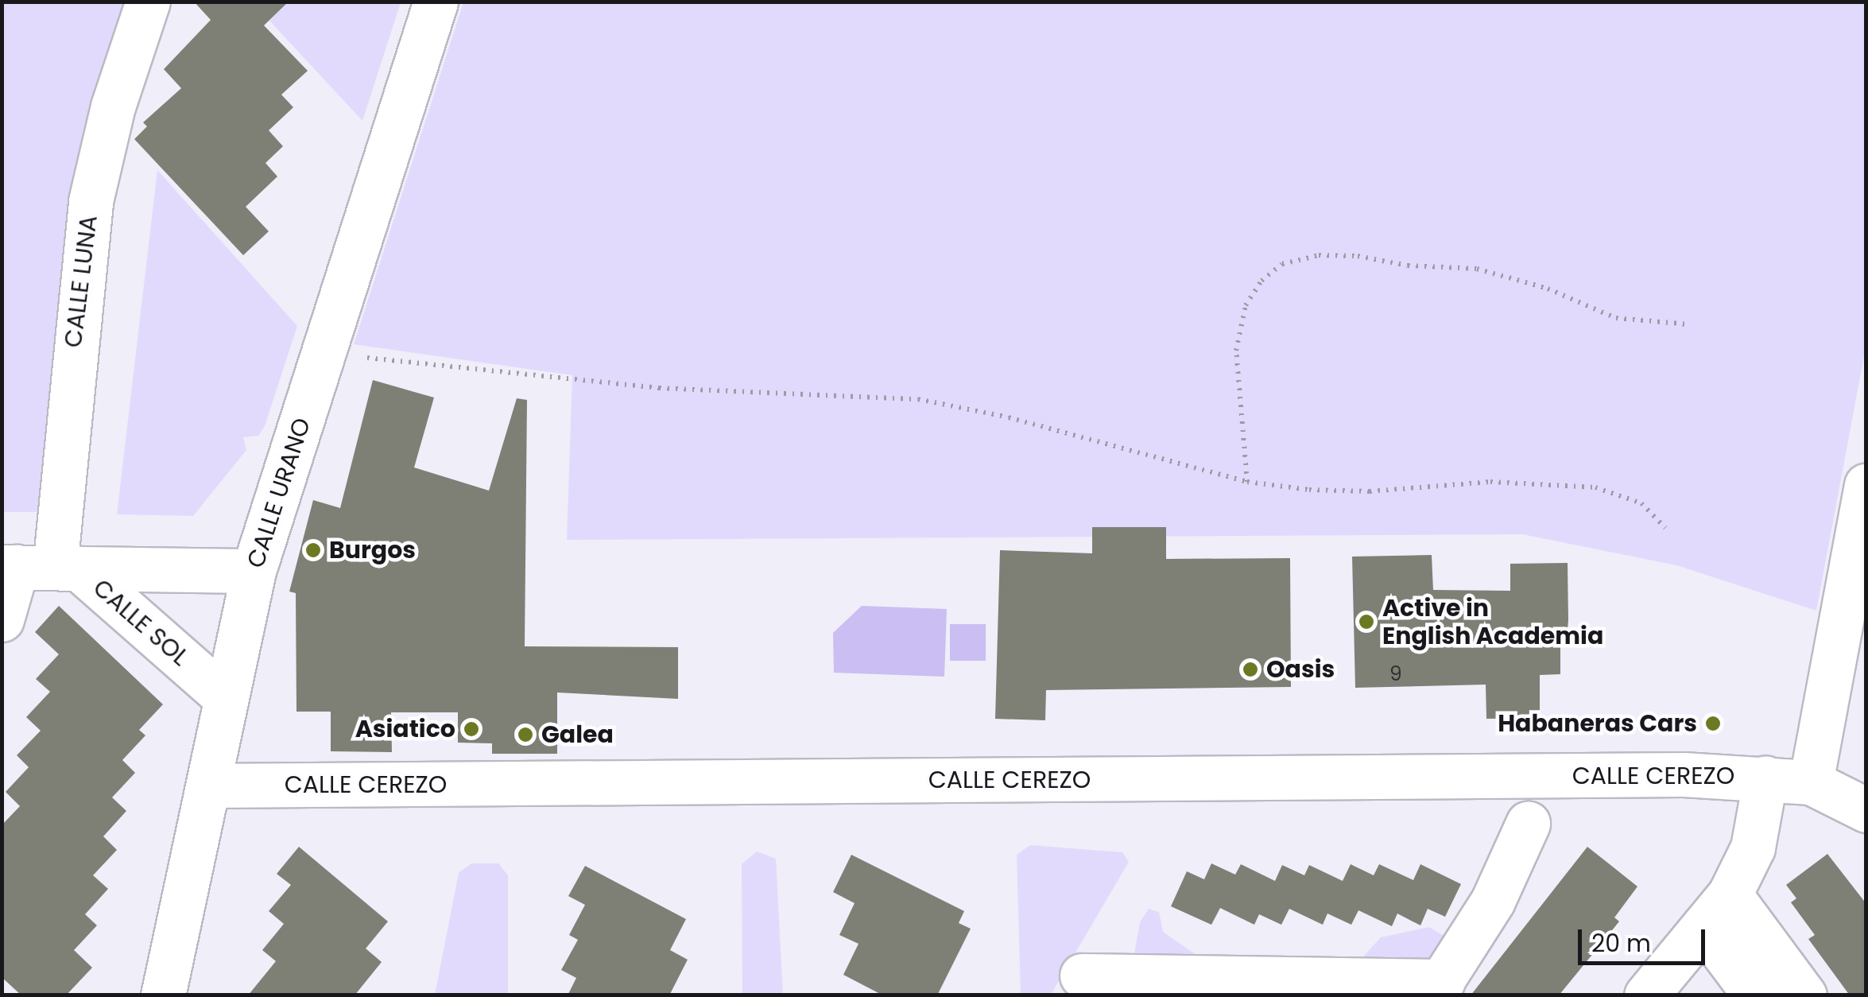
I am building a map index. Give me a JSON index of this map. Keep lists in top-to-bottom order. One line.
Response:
{"streets":{"street":["CALLE LUNA","CALLE URANO","CALLE SOL","CALLE CEREZO"]},"crossings":[["CALLE LUNA","CALLE SOL"],["CALLE URANO","CALLE SOL"],["CALLE URANO","CALLE CEREZO"]],"places":["Burgos","Active in English Academia","Oasis","Habaneras Cars","Asiatico","Galea"],"house_numbers":["9"],"scale_bar":"20 m"}
